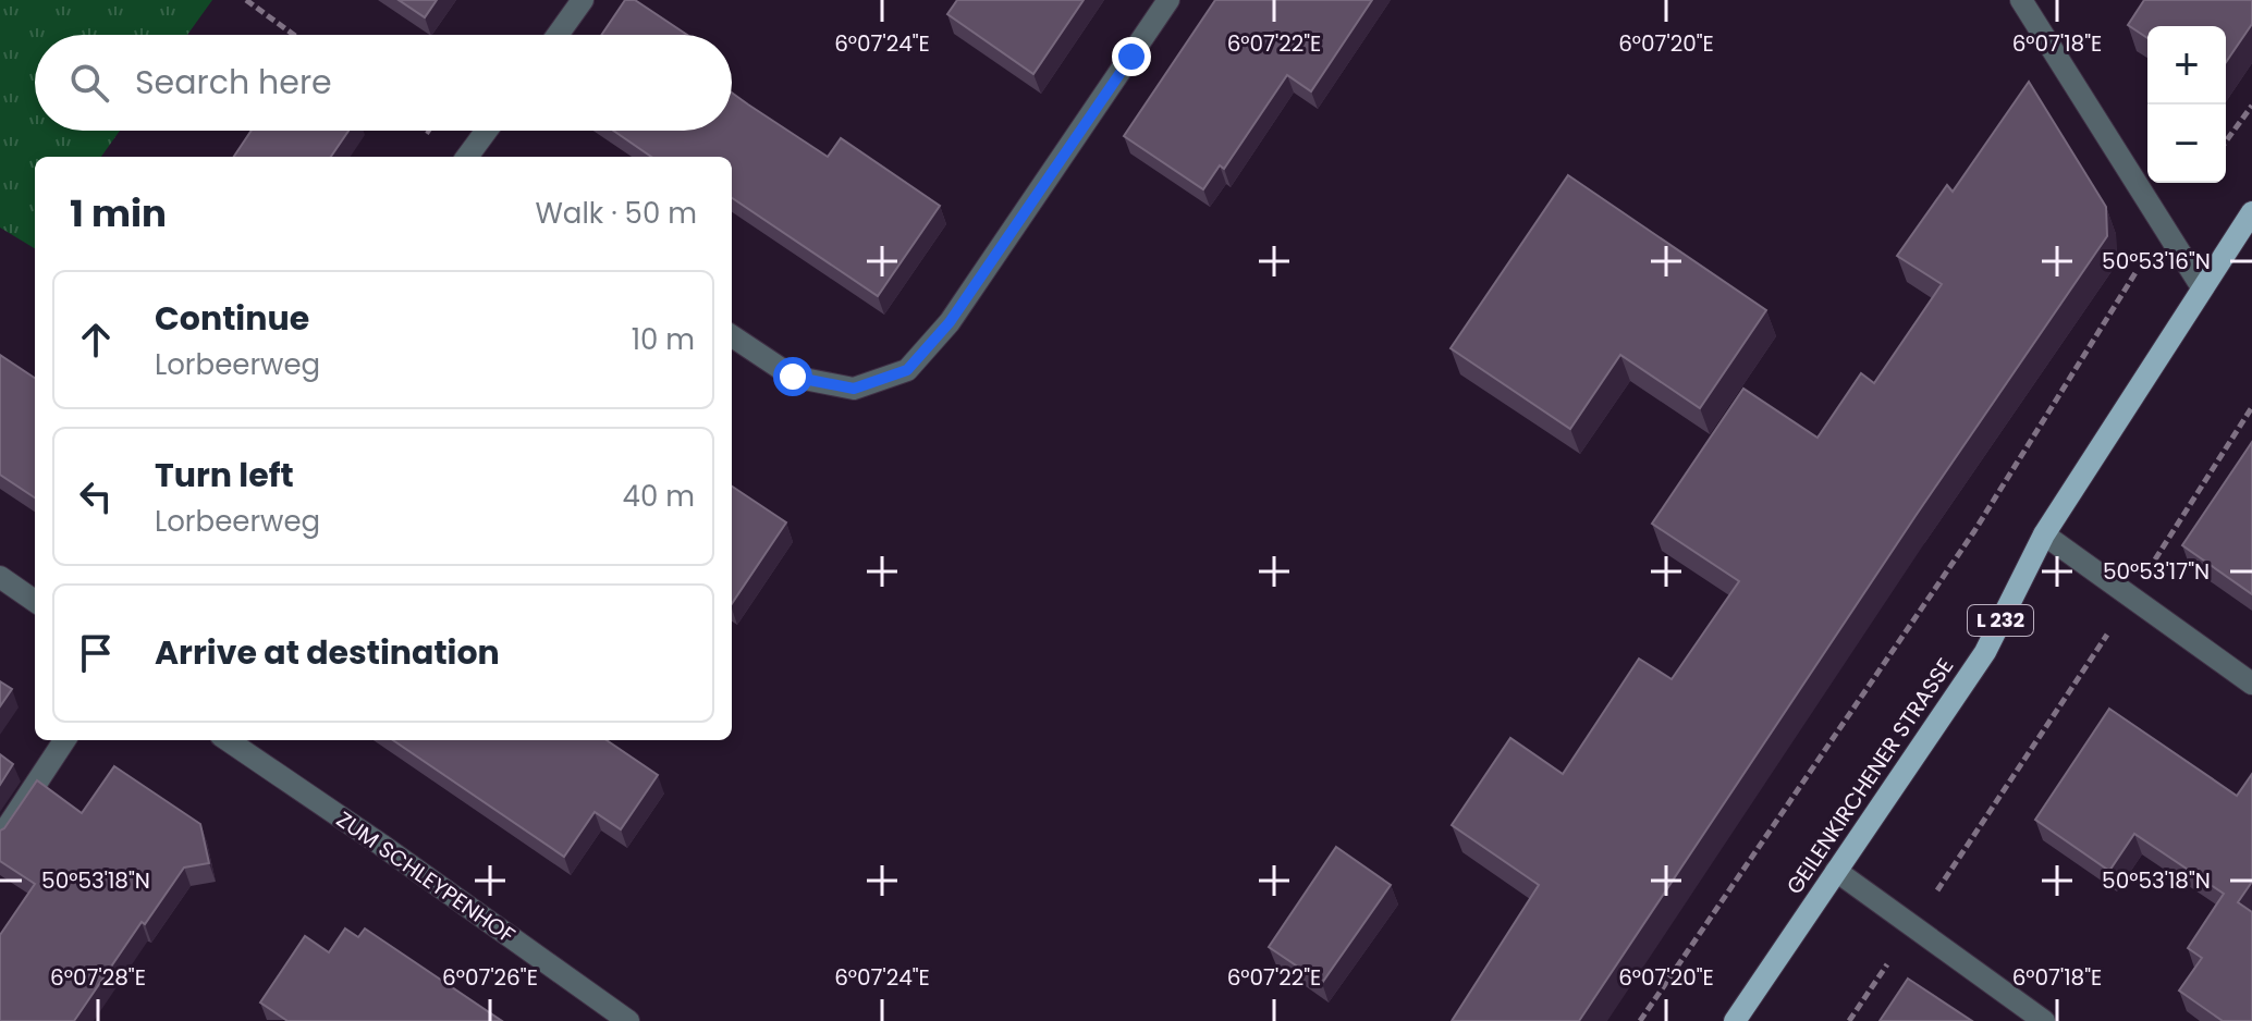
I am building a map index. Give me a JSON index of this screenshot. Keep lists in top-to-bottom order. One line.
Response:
{"streets":{"main road":["L 232","GEILENKIRCHENER STRASSE"],"street":["ZUM SCHLEYPENHOF"]},"page":{"map_buttons":["+","−"],"search":"Search here","heading":["1 min","Walk · 50 m"],"list":[["Continue","Lorbeerweg","10 m"],["Turn left","Lorbeerweg","40 m"],"Arrive at destination"]},"coordinates":["6°07'24\"E","6°07'22\"E","6°07'20\"E","6°07'18\"E","50°53'16\"N","50°53'17\"N","50°53'18\"N","6°07'28\"E","6°07'26\"E"]}
